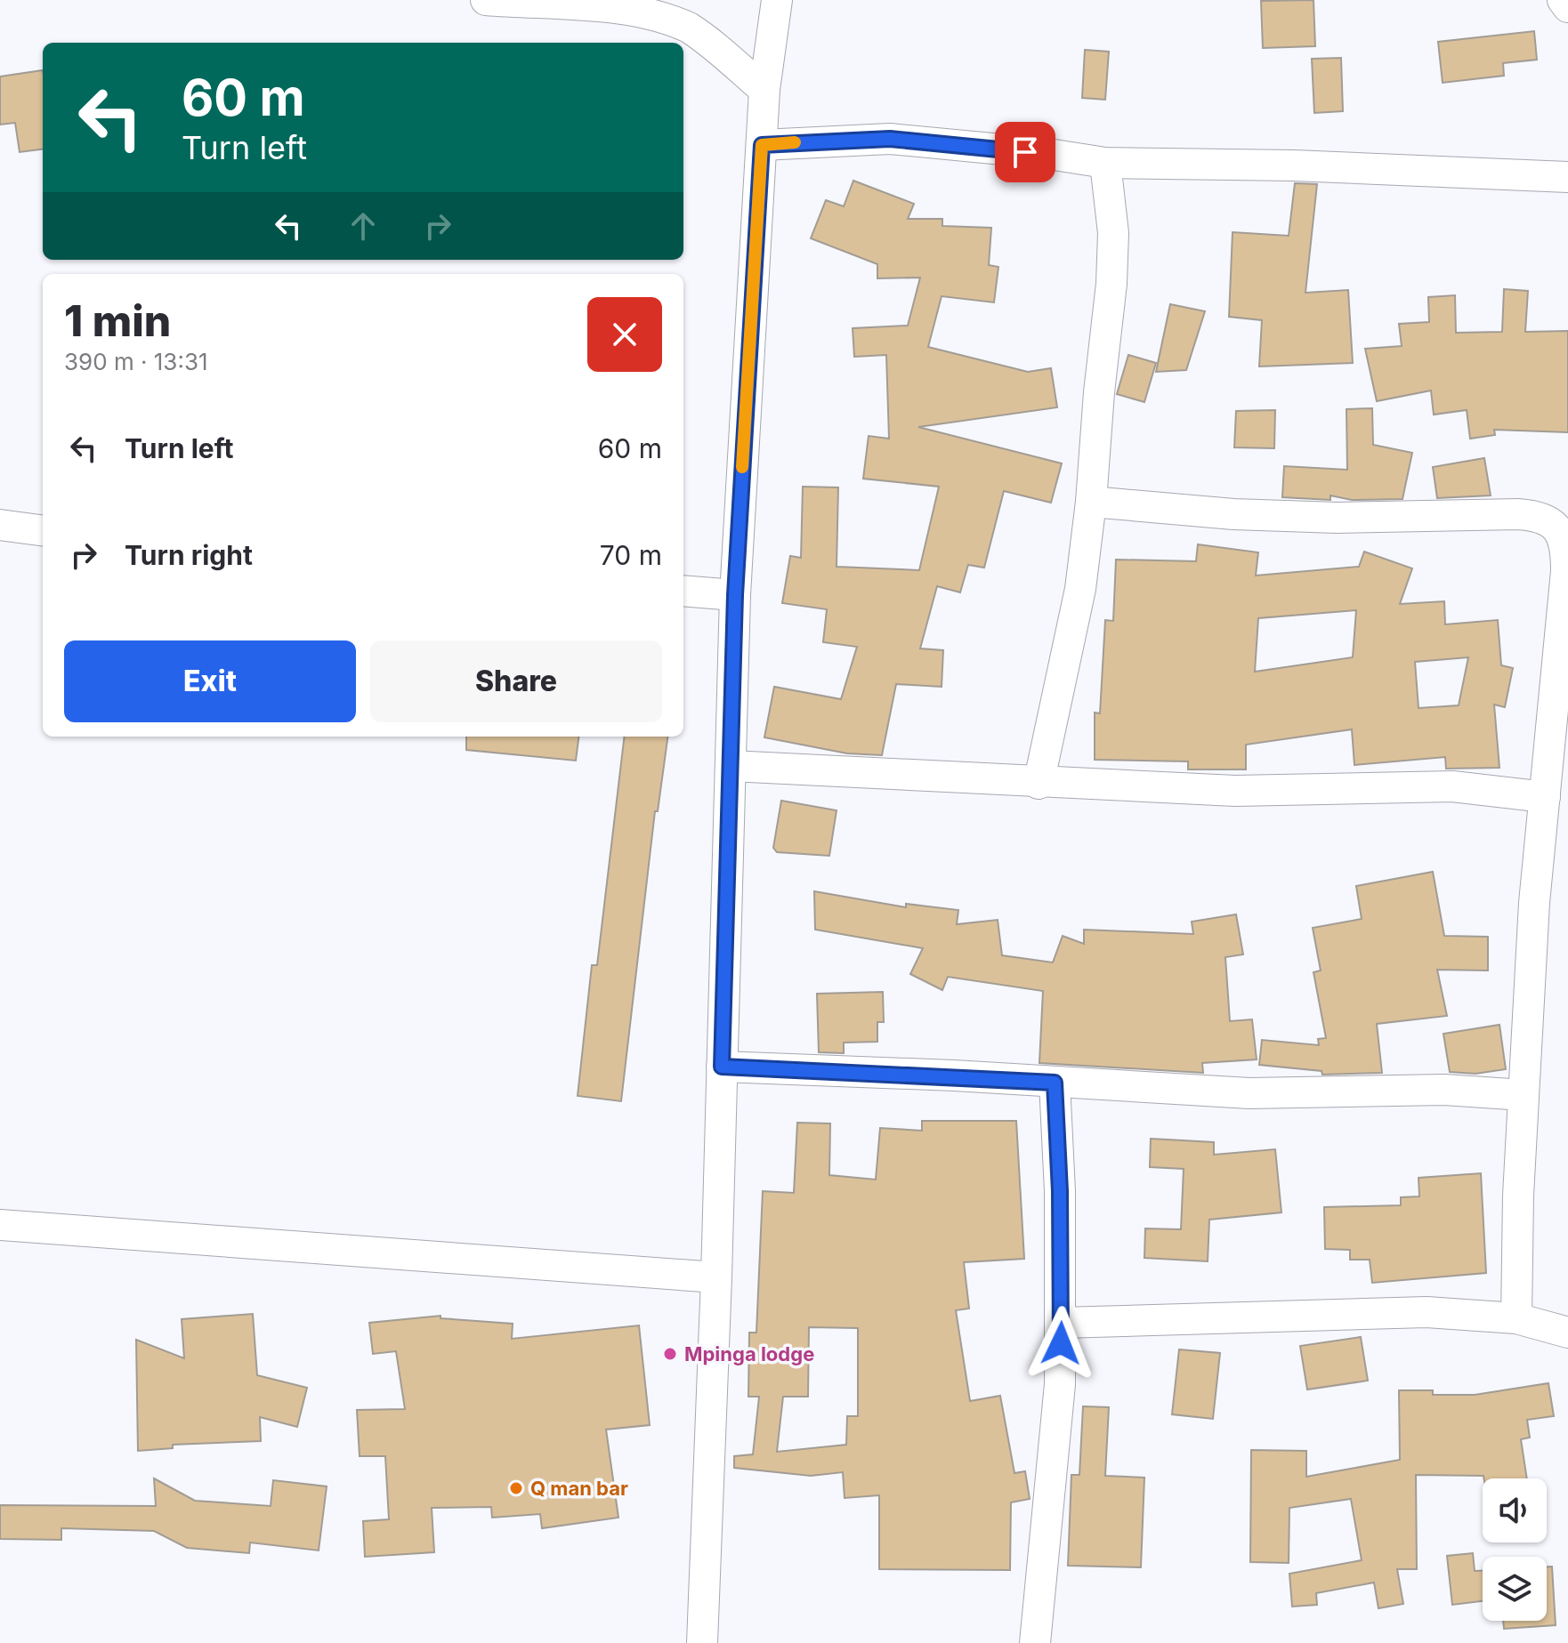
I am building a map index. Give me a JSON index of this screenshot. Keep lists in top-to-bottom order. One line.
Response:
{"places":["Mpinga lodge","Q man bar"],"page":{"turn":["60 m","Turn left"],"heading":["1 min","390 m · 13:31"],"list":[{"name":"Turn left","value":"60 m"},{"name":"Turn right","value":"70 m"}],"buttons":["Exit","Share"]}}
